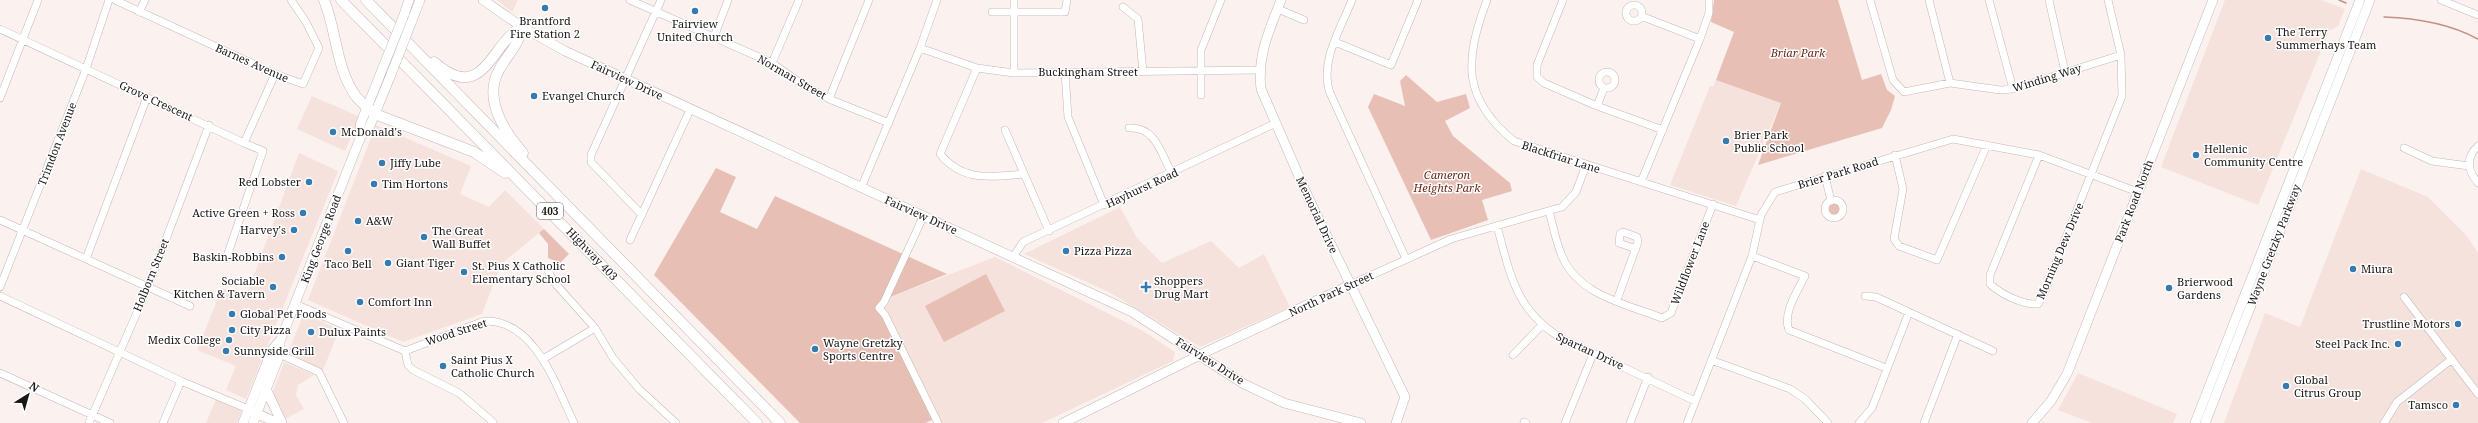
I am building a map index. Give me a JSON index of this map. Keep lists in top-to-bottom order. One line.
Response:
{"streets":{"highway":["403","Highway 403"],"main road":["Fairview Drive","Park Road North","Memorial Drive","King George Road","Wayne Gretzky Parkway","North Park Street"],"street":["Barnes Avenue","Buckingham Street","Norman Street","Winding Way","Grove Crescent","Trimdon Avenue","Blackfriar Lane","Brier Park Road","Hayhurst Road","Morning Dew Drive","Wildflower Lane","Holborn Street","Wood Street","Spartan Drive"]},"crossings":[["Buckingham Street","Memorial Drive"],["Fairview Drive","Hayhurst Road"],["Fairview Drive","North Park Street"],["Grove Crescent","Trimdon Avenue"],["Grove Crescent","Holborn Street"],["Blackfriar Lane","Brier Park Road"],["Blackfriar Lane","Wildflower Lane"],["Blackfriar Lane","North Park Street"],["Brier Park Road","Park Road North"],["Brier Park Road","Morning Dew Drive"],["Brier Park Road","Spartan Drive"],["Hayhurst Road","Memorial Drive"],["Memorial Drive","North Park Street"],["Wildflower Lane","North Park Street"],["North Park Street","Spartan Drive"]],"parks":["Briar Park","Cameron Heights Park"],"places":{"other":["Brantford Fire Station 2","Fairview United Church","The Terry Summerhays Team","Evangel Church","McDonald's","Brier Park Public School","Hellenic Community Centre","Jiffy Lube","Red Lobster","Tim Hortons","Active Green + Ross","A&W","Harvey's","The Great Wall Buffet","Taco Bell","Pizza Pizza","Baskin-Robbins","Giant Tiger","Miura","St. Pius X Catholic Elementary School","Sociable Kitchen & Tavern","Brierwood Gardens","Comfort Inn","Global Pet Foods","Trustline Motors","City Pizza","Dulux Paints","Medix College","Steel Pack Inc.","Wayne Gretzky Sports Centre","Sunnyside Grill","Saint Pius X Catholic Church","Global Citrus Group","Tamsco"],"health":["Shoppers Drug Mart"]},"north":"top right"}
